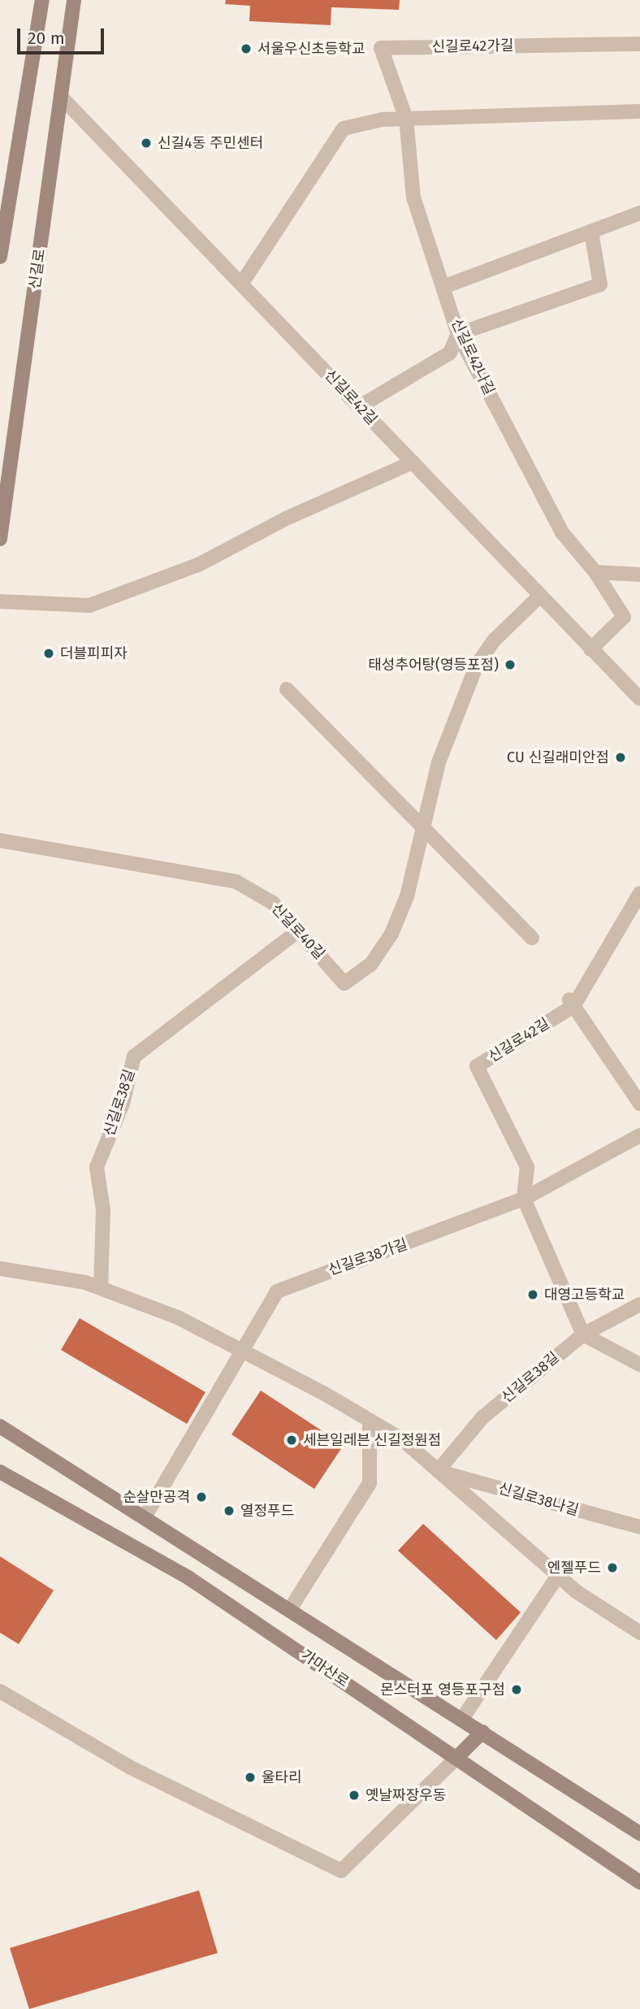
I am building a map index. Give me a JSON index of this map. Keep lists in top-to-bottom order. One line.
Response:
{"streets":{"main road":["신길로","가마산로"],"street":["신길로42가길","신길로42나길","신길로42길","신길로40길","신길로38길","신길로38가길","신길로38나길"]},"crossings":[["신길로42가길","신길로42나길"],["신길로","신길로42길"],["신길로42나길","신길로42길"],["신길로42길","신길로40길"],["신길로42길","신길로38가길"],["신길로40길","신길로38길"],["신길로38길","신길로38나길"]],"places":["서울우신초등학교","신길4동 주민센터","더블피피자","태성추어탕(영등포점)","CU 신길래미안점","대영고등학교","세븐일레븐 신길정원점","순살만공격","열정푸드","엔젤푸드","몬스터포 영등포구점","울타리","옛날짜장우동"],"scale_bar":"20 m"}
